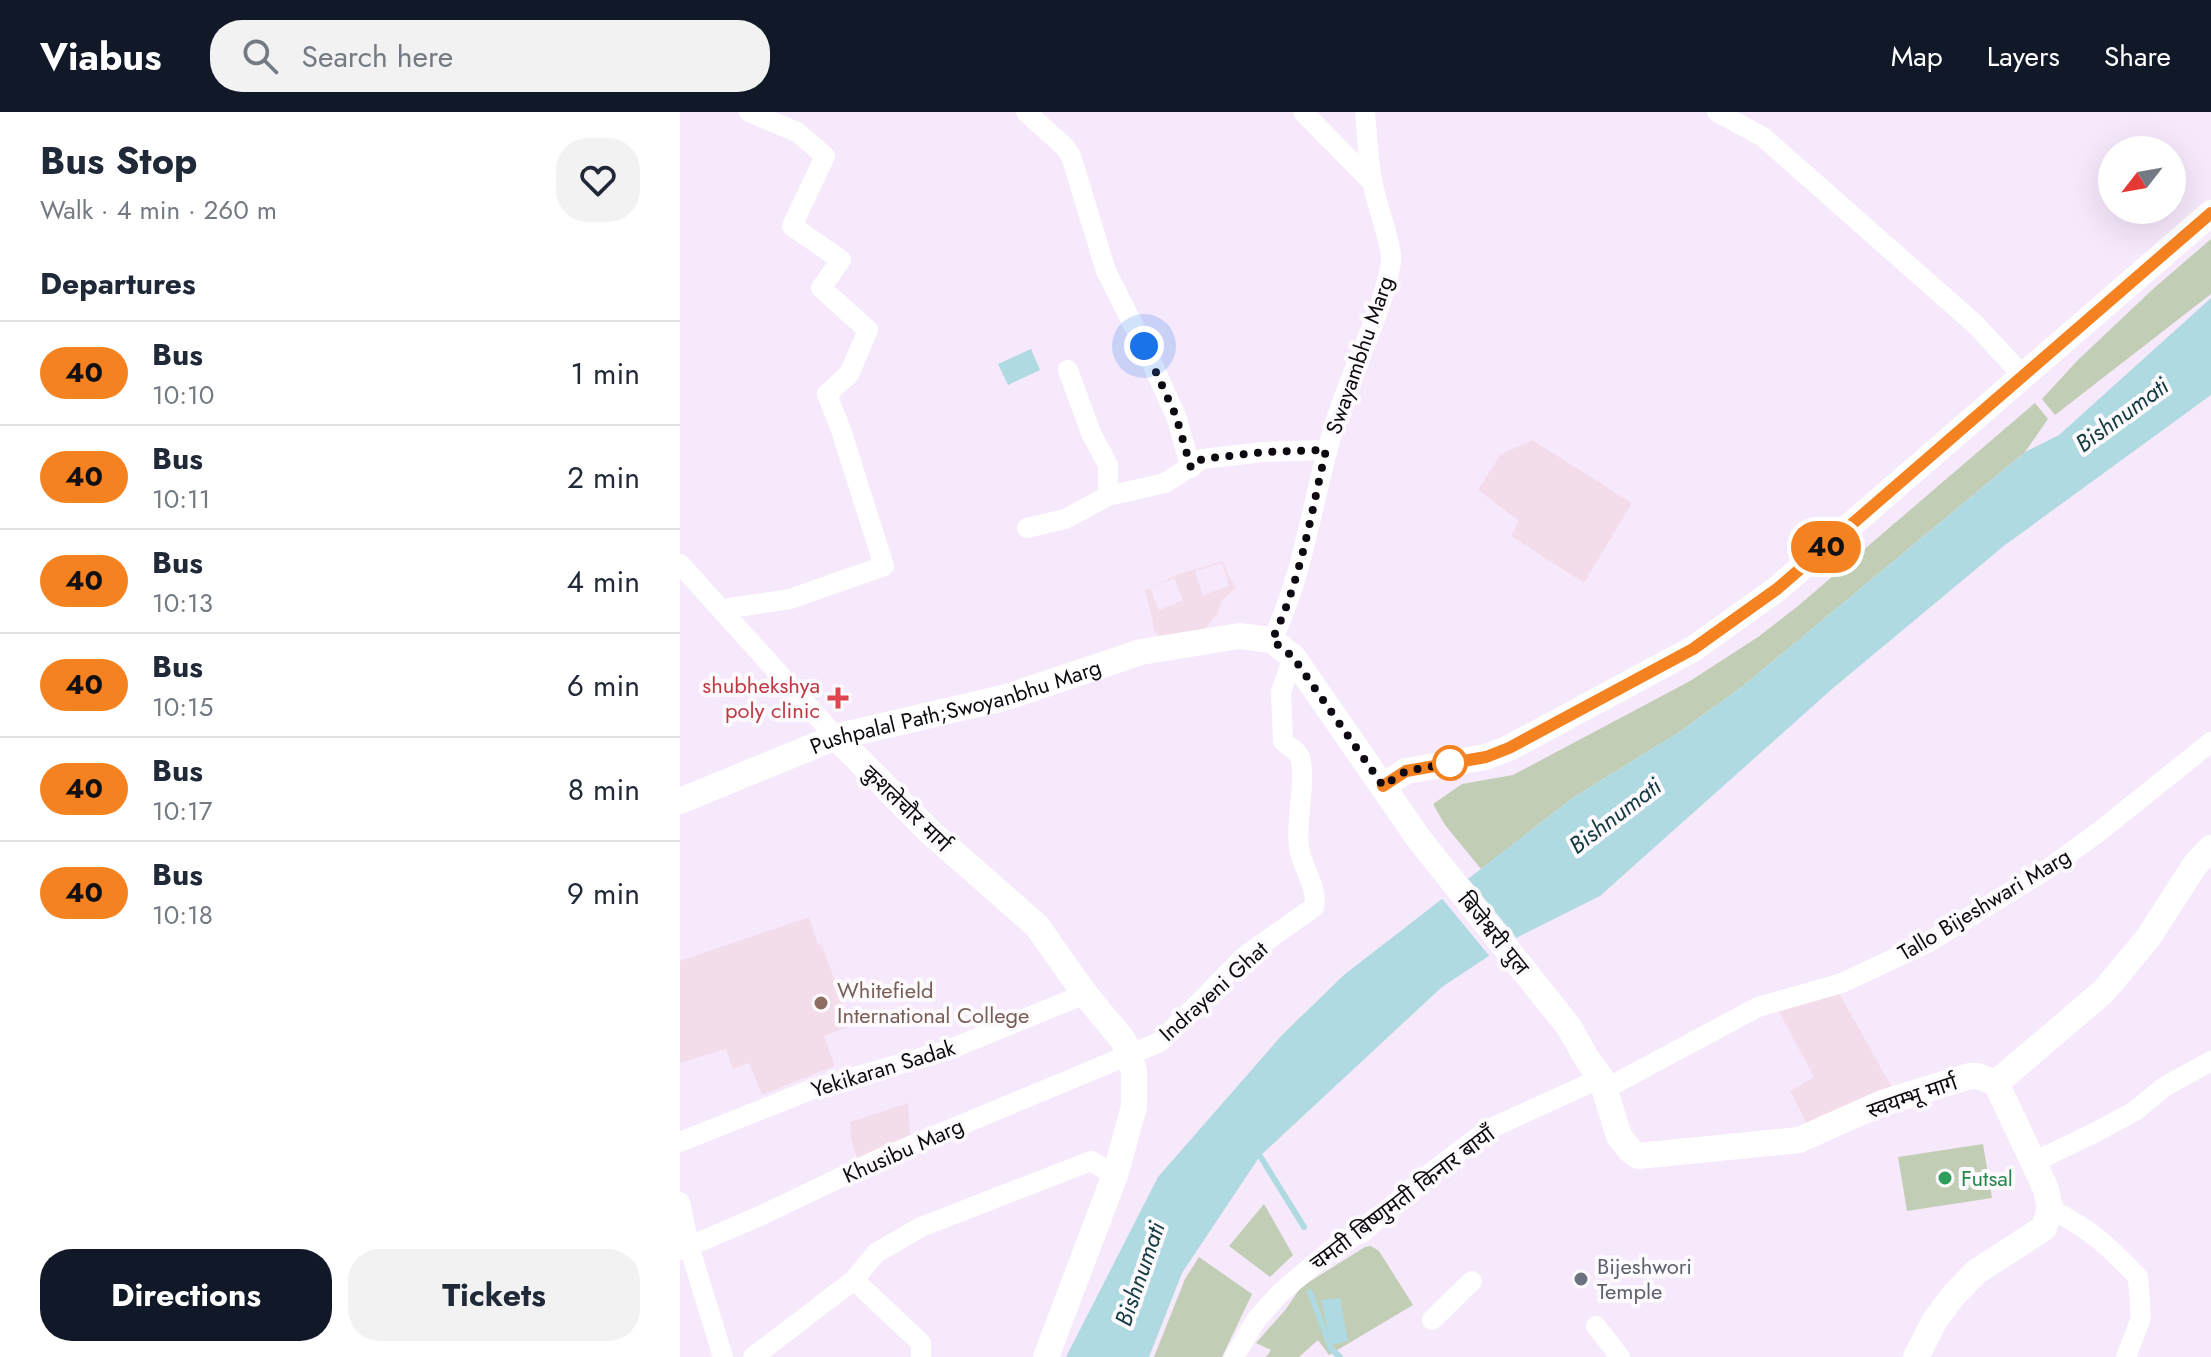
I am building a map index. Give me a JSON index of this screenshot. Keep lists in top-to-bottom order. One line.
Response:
{"streets":{"main road":["Pushpalal Path;Swoyanbhu Marg","कुशलेचौर मार्ग","बिजेश्वरी पुल","स्वयम्भू मार्ग"],"street":["Swayambhu Marg","Tallo Bijeshwari Marg","Indrayeni Ghat","Yekikaran Sadak","Khusibu Marg","चमती बिष्णुमती किनार बायाँ"]},"crossings":[["Swayambhu Marg","Pushpalal Path;Swoyanbhu Marg"],["Swayambhu Marg","बिजेश्वरी पुल"],["Pushpalal Path;Swoyanbhu Marg","कुशलेचौर मार्ग"],["Pushpalal Path;Swoyanbhu Marg","बिजेश्वरी पुल"],["कुशलेचौर मार्ग","Indrayeni Ghat"],["कुशलेचौर मार्ग","Yekikaran Sadak"],["कुशलेचौर मार्ग","Khusibu Marg"],["Tallo Bijeshwari Marg","स्वयम्भू मार्ग"],["Tallo Bijeshwari Marg","चमती बिष्णुमती किनार बायाँ"],["बिजेश्वरी पुल","Indrayeni Ghat"],["बिजेश्वरी पुल","स्वयम्भू मार्ग"],["Indrayeni Ghat","Khusibu Marg"],["स्वयम्भू मार्ग","चमती बिष्णुमती किनार बायाँ"]],"water":["Bishnumati"],"places":{"health":["shubhekshya poly clinic"],"other":["Whitefield International College","Futsal","Bijeshwori Temple"]},"lines":["bus line 40"],"north":"bottom left","page":{"header":"Viabus","search":"Search here","nav":["Map","Layers","Share"],"heading":[["Bus Stop","Walk · 4 min · 260 m"],"Departures"],"on_map":"40","list":[{"mark":"40","name":"Bus","note":"10:10","value":"1 min"},{"mark":"40","name":"Bus","note":"10:11","value":"2 min"},{"mark":"40","name":"Bus","note":"10:13","value":"4 min"},{"mark":"40","name":"Bus","note":"10:15","value":"6 min"},{"mark":"40","name":"Bus","note":"10:17","value":"8 min"},{"mark":"40","name":"Bus","note":"10:18","value":"9 min"}],"buttons":["Directions","Tickets"]}}
